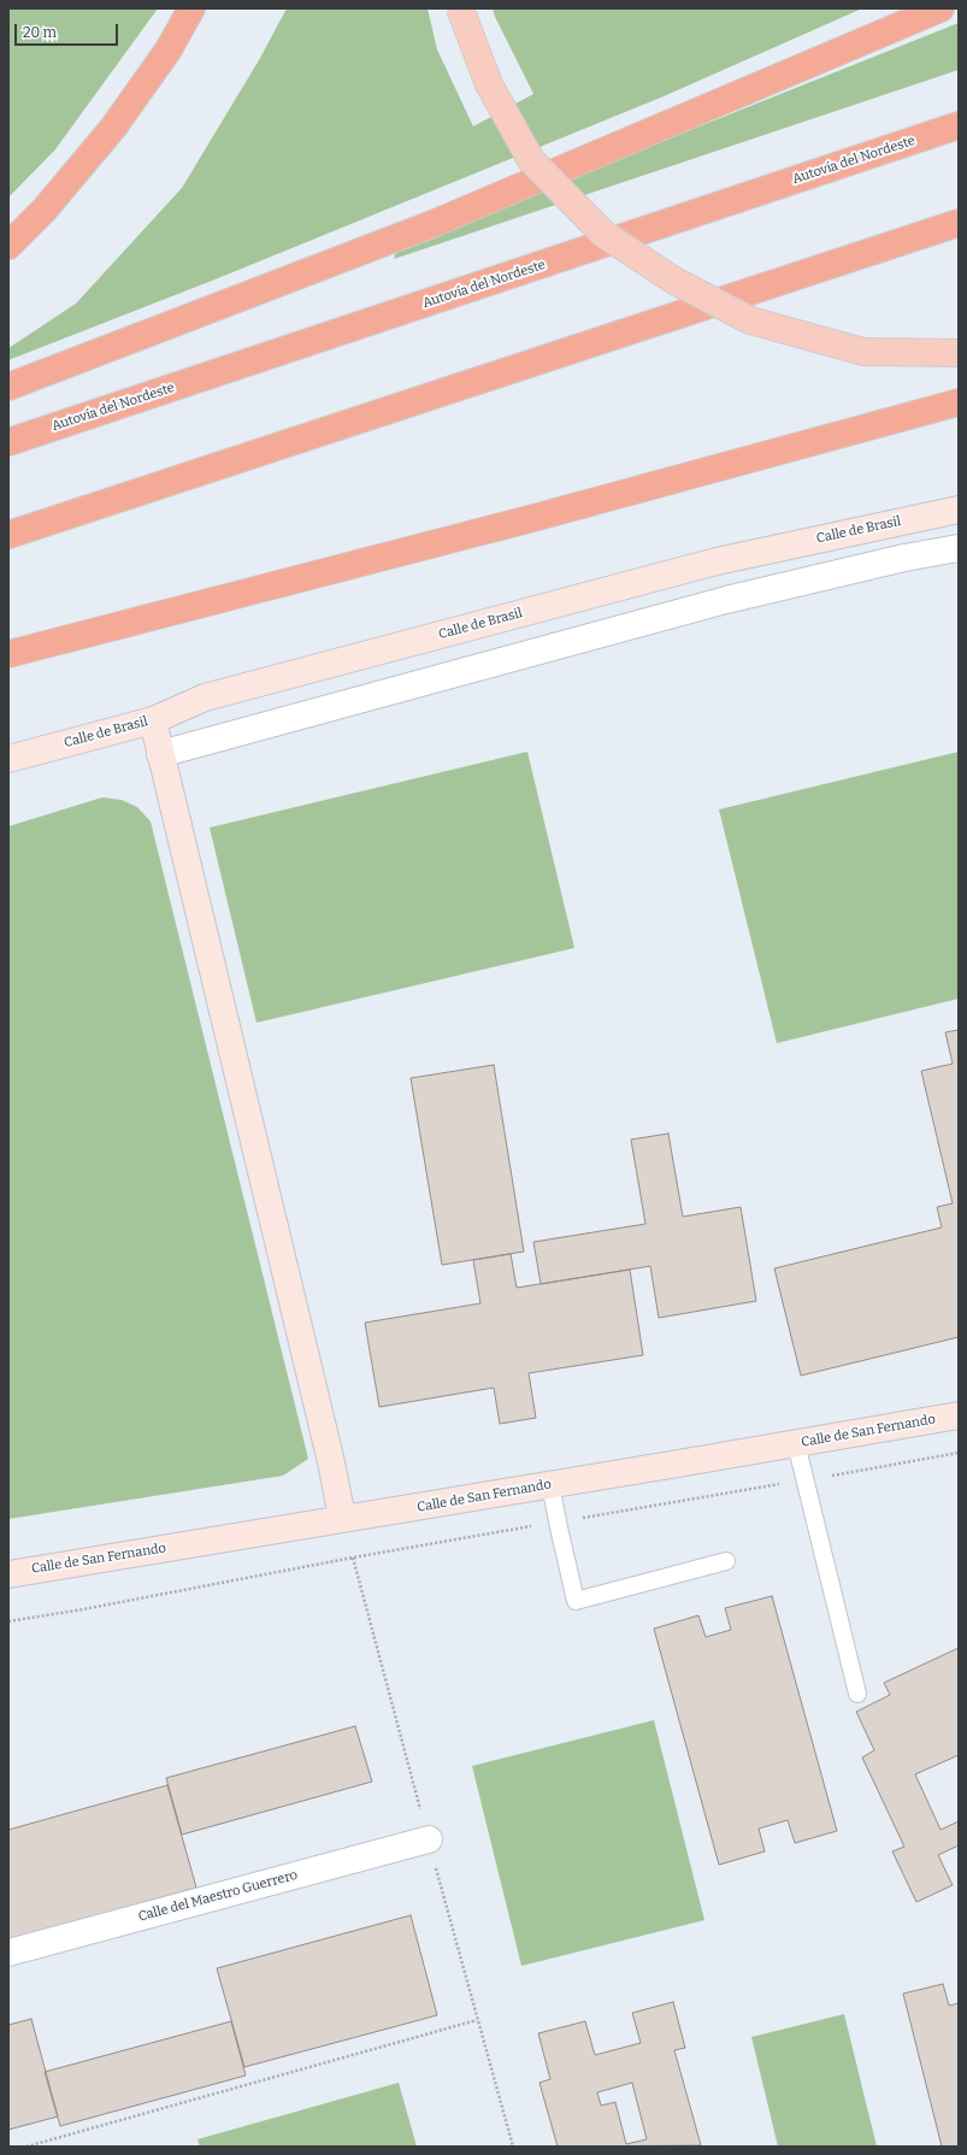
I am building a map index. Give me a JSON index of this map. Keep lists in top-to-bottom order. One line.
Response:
{"streets":{"highway":["Autovía del Nordeste"],"street":["Calle de Brasil","Calle de San Fernando","Calle del Maestro Guerrero"]},"scale_bar":"20 m"}
